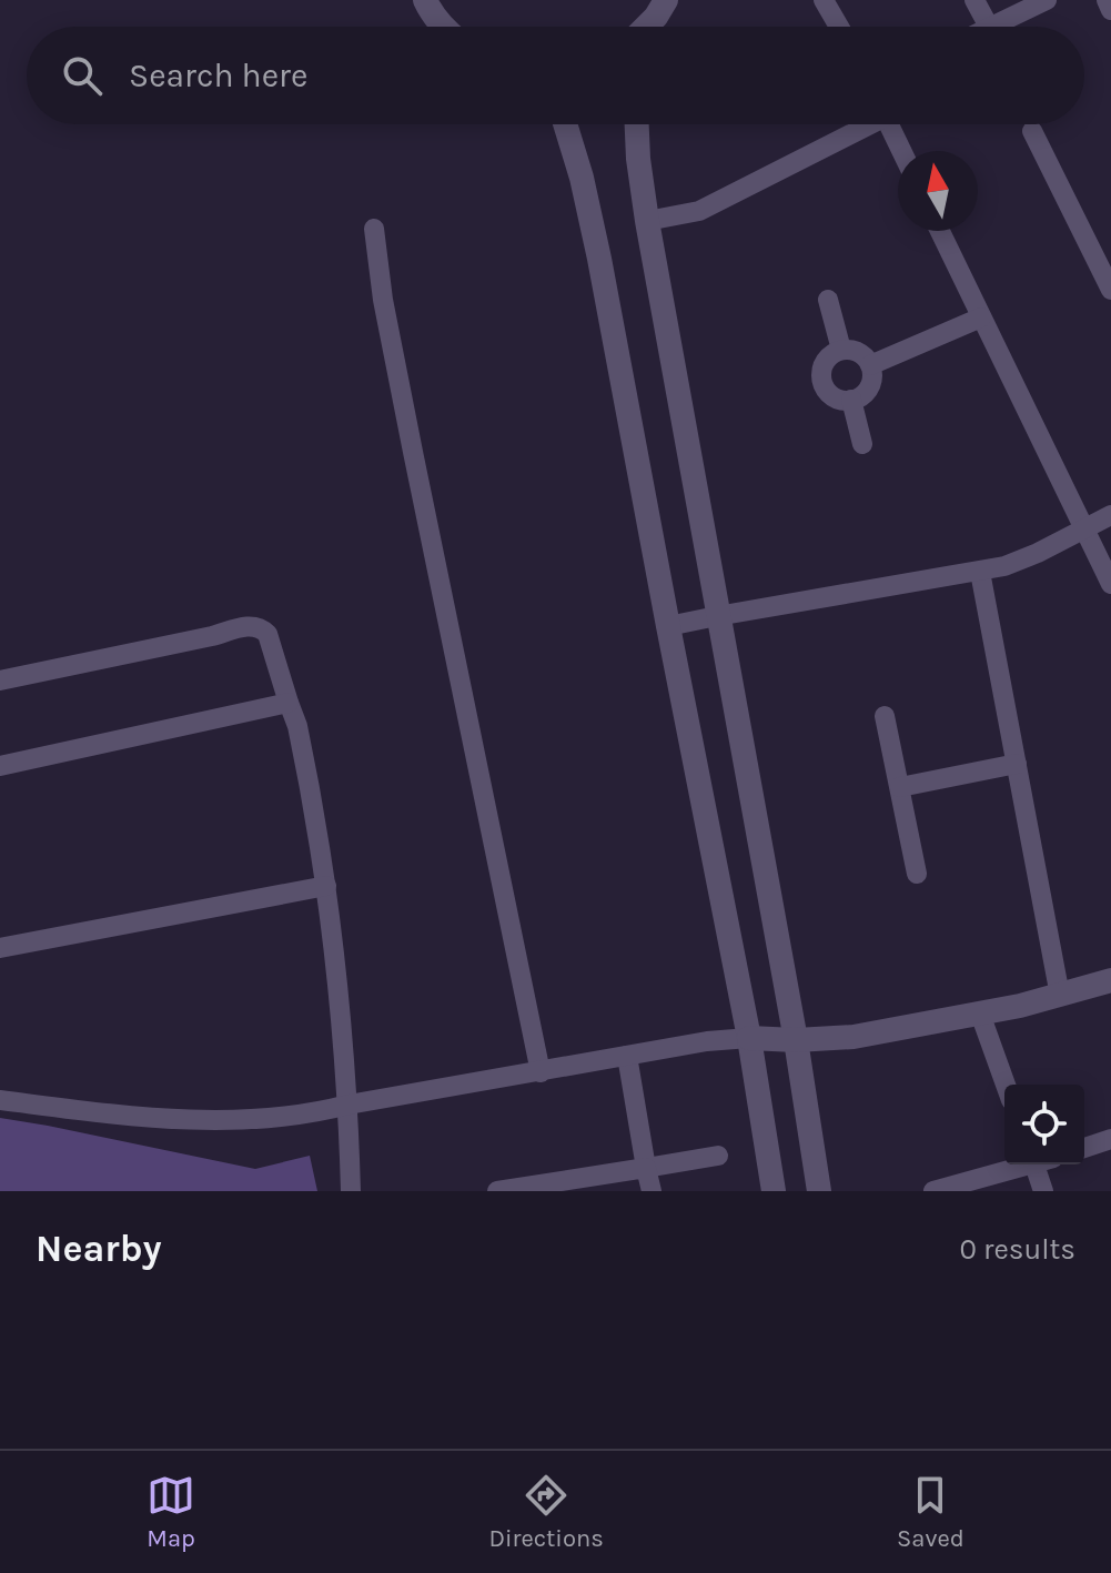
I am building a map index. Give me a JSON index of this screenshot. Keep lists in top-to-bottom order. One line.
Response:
{"north":"top","page":{"search":"Search here","heading":["Nearby","0 results"],"nav":["Map","Directions","Saved"]}}
